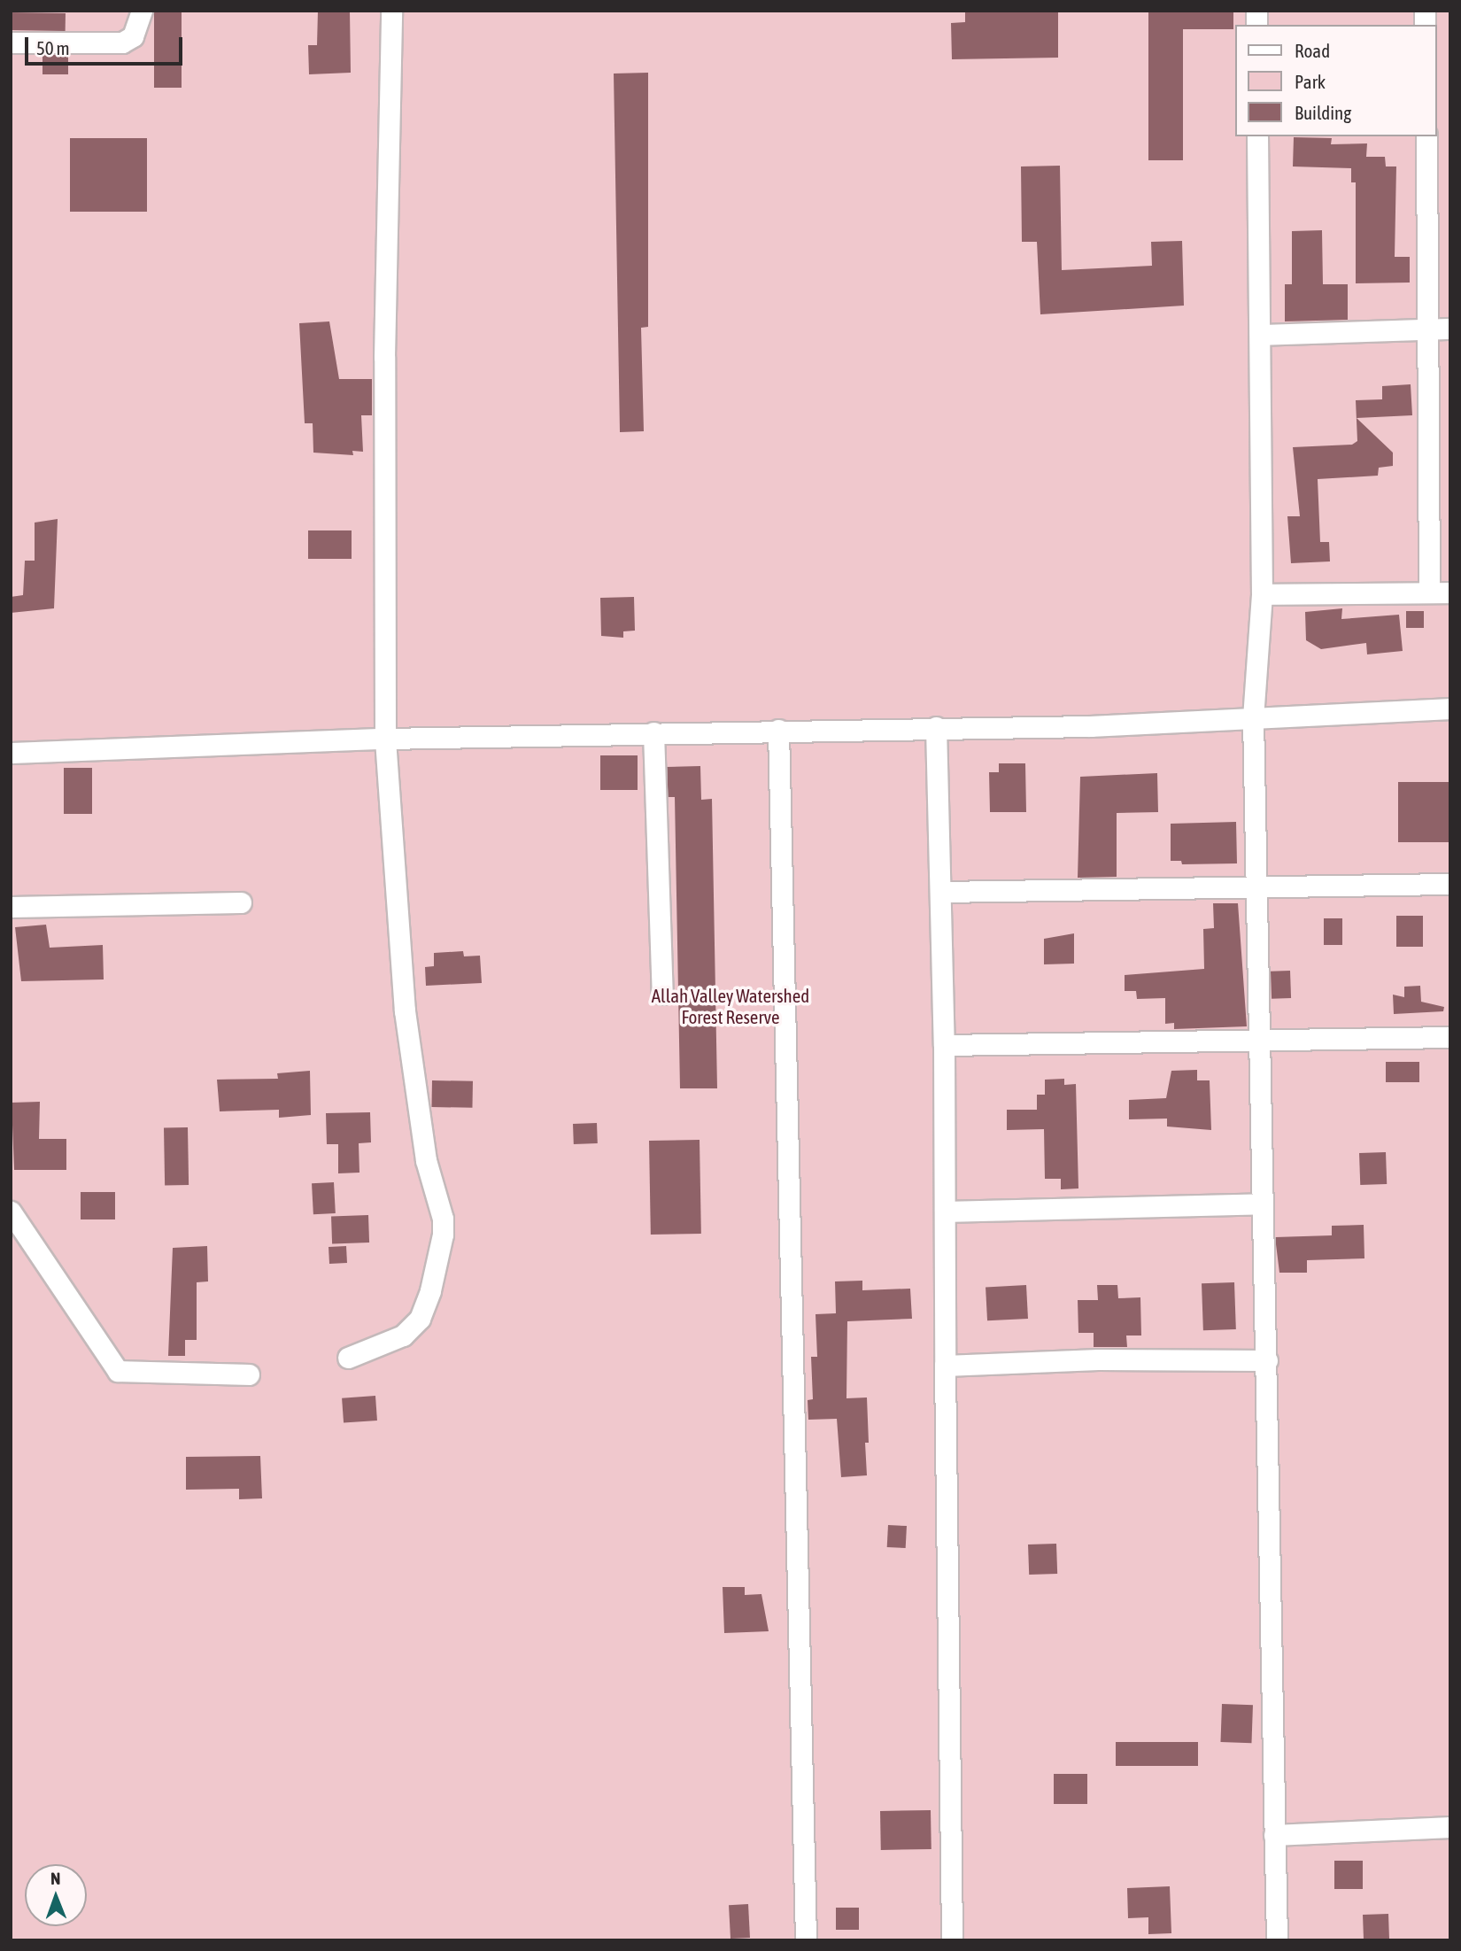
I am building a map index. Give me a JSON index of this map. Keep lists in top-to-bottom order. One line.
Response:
{"parks":["Allah Valley Watershed Forest Reserve"],"legend":["Road","Park","Building"],"scale_bar":"50 m","north":"top"}
